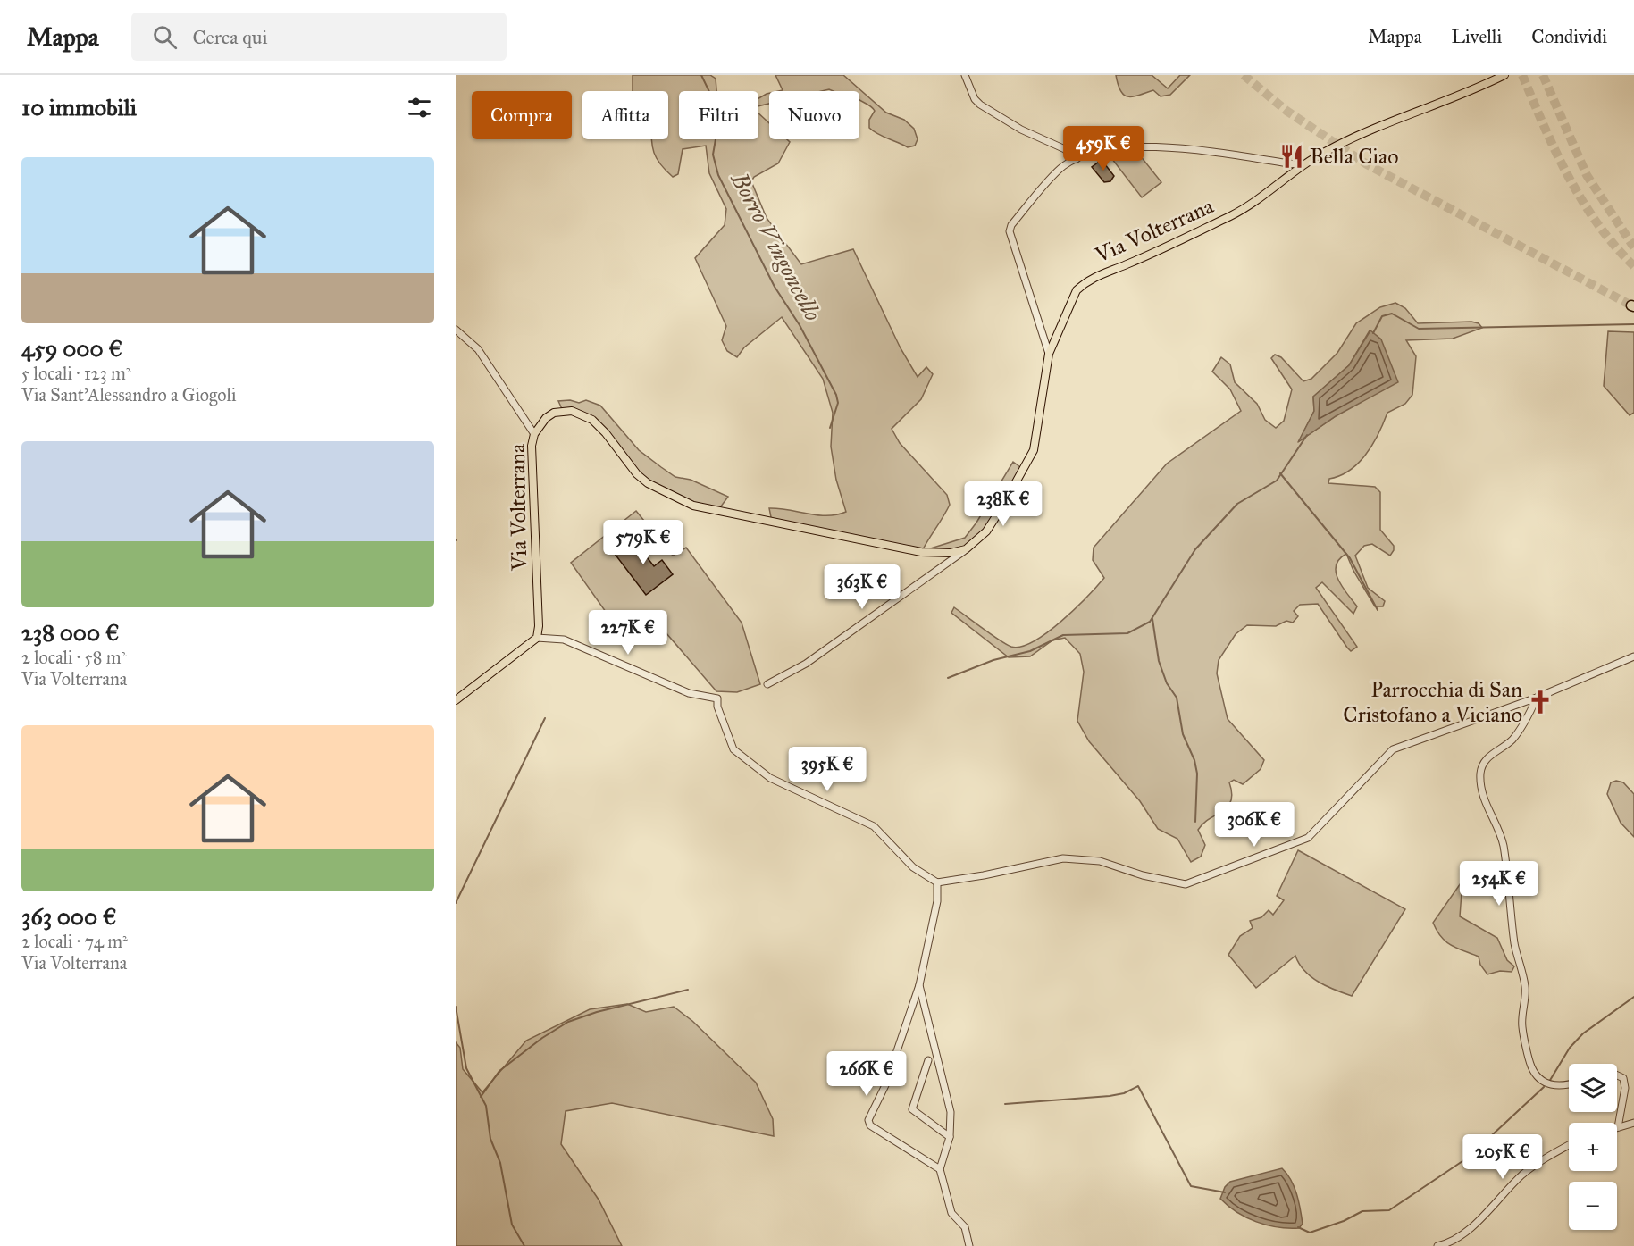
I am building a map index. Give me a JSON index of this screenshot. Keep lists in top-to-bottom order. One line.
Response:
{"streets":{"main road":["Via Volterrana"]},"water":["Borro Vingoncello"],"places":{"restaurant":["Bella Ciao"],"church":["Parrocchia di San Cristofano a Viciano"]},"page":{"header":"Mappa","search":"Cerca qui","nav":["Mappa","Livelli","Condividi"],"heading":"10 immobili","chip":["Compra","Affitta","Filtri","Nuovo"],"price":["459K €","238K €","579K €","363K €","227K €","395K €","306K €","254K €","266K €","205K €"],"list":[{"name":"459 000 €","note":"5 locali · 123 m² · Via Sant'Alessandro a Giogoli"},{"name":"238 000 €","note":"2 locali · 58 m² · Via Volterrana"},{"name":"363 000 €","note":"2 locali · 74 m² · Via Volterrana"}],"map_buttons":["+","−"]}}
